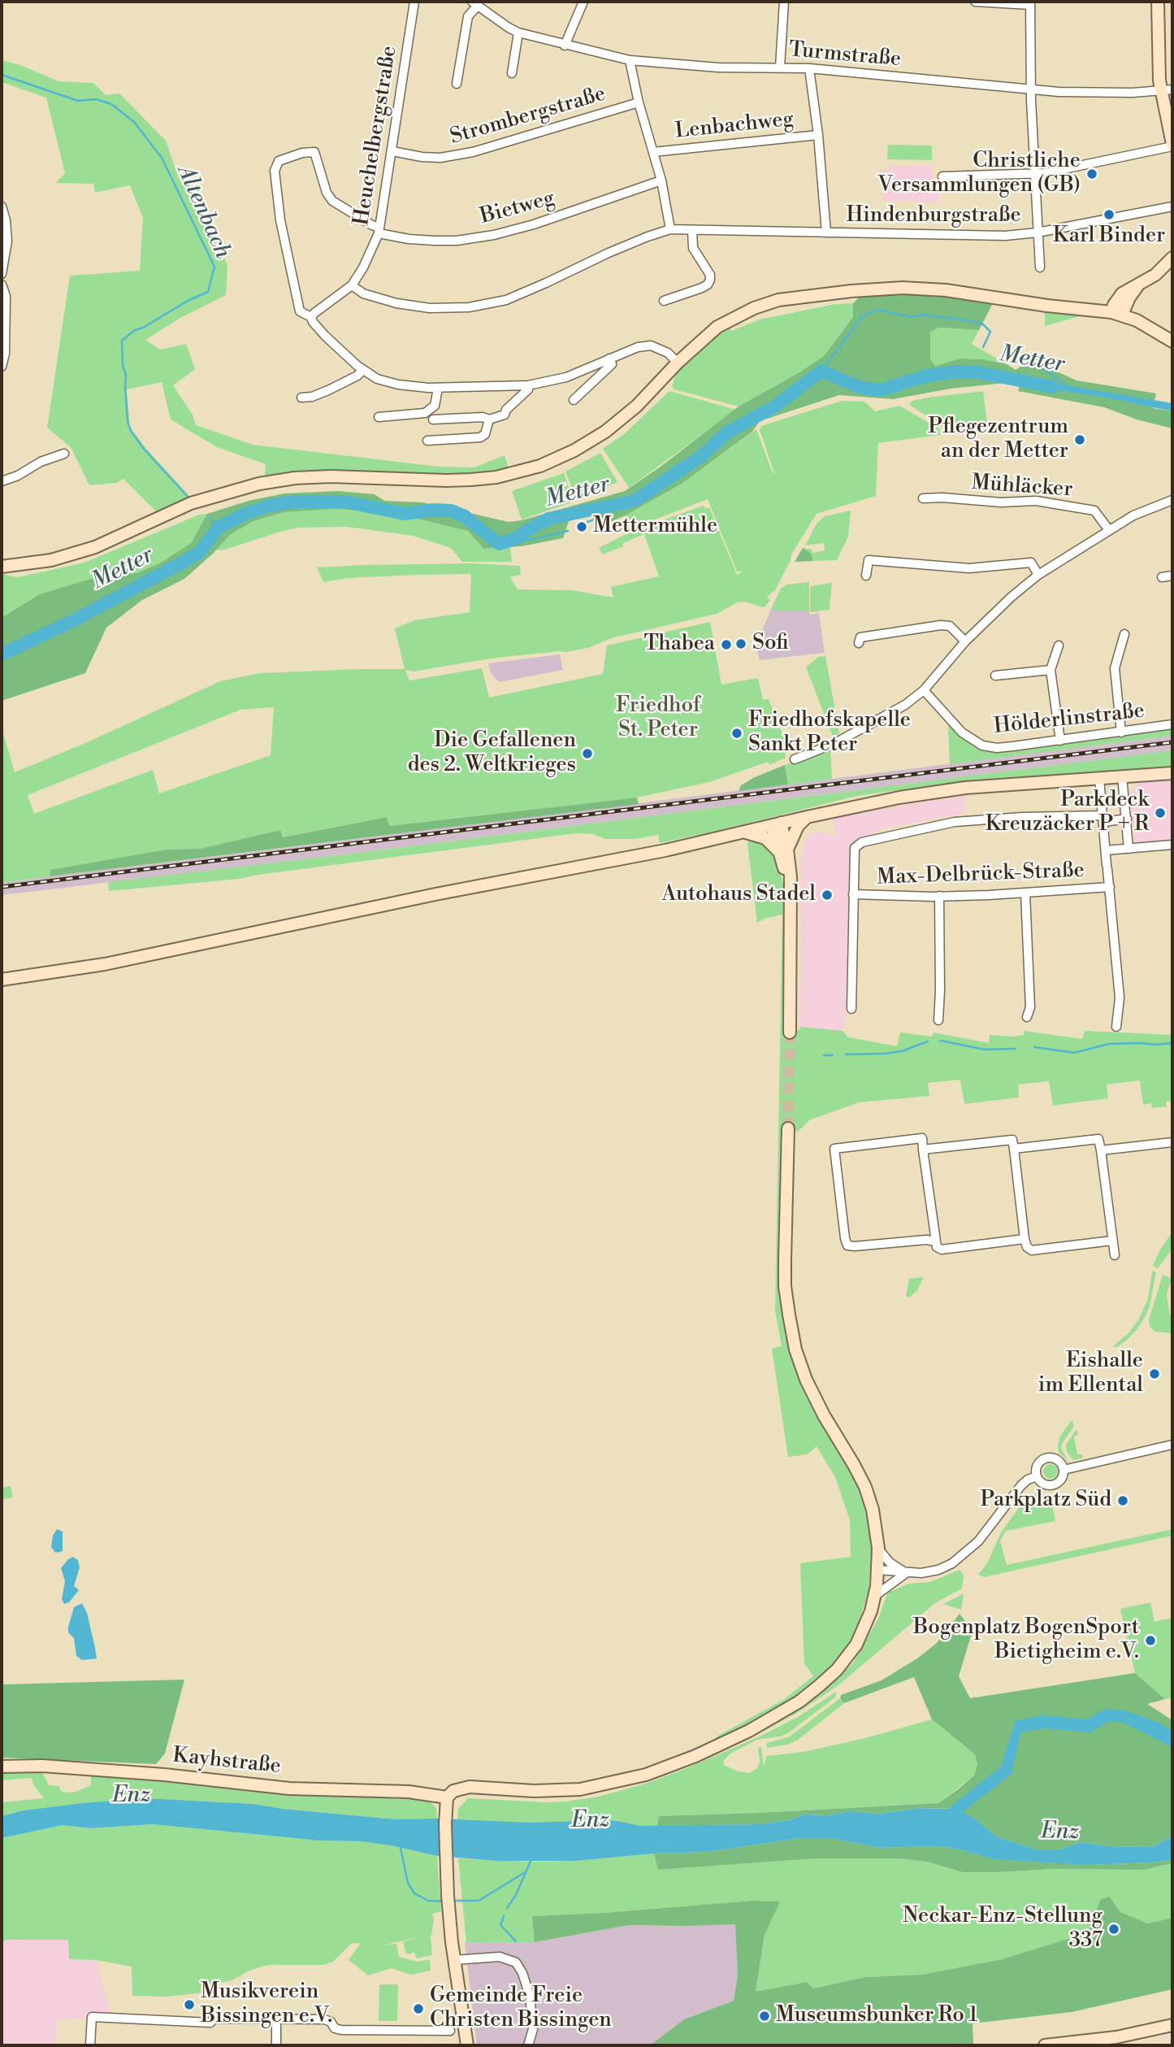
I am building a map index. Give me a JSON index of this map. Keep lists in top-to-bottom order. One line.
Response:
{"streets":{"main road":["Kayhstraße"],"street":["Turmstraße","Strombergstraße","Lenbachweg","Heuchelbergstraße","Bietweg","Hindenburgstraße","Mühläcker","Hölderlinstraße","Max-Delbrück-Straße"]},"crossings":[["Strombergstraße","Heuchelbergstraße"],["Heuchelbergstraße","Bietweg"],["Heuchelbergstraße","Hindenburgstraße"]],"water":["Altenbach","Metter","Enz"],"parks":["Friedhof St. Peter"],"places":["Christliche Versammlungen (GB)","Karl Binder","Pflegezentrum an der Metter","Mettermühle","Sofi","Thabea","Friedhofskapelle Sankt Peter","Die Gefallenen des 2. Weltkrieges","Parkdeck Kreuzäcker P + R","Autohaus Stadel","Eishalle im Ellental","Parkplatz Süd","Bogenplatz BogenSport Bietigheim e.V.","Neckar-Enz-Stellung 337","Musikverein Bissingen e.V.","Gemeinde Freie Christen Bissingen","Museumsbunker Ro 1"]}
